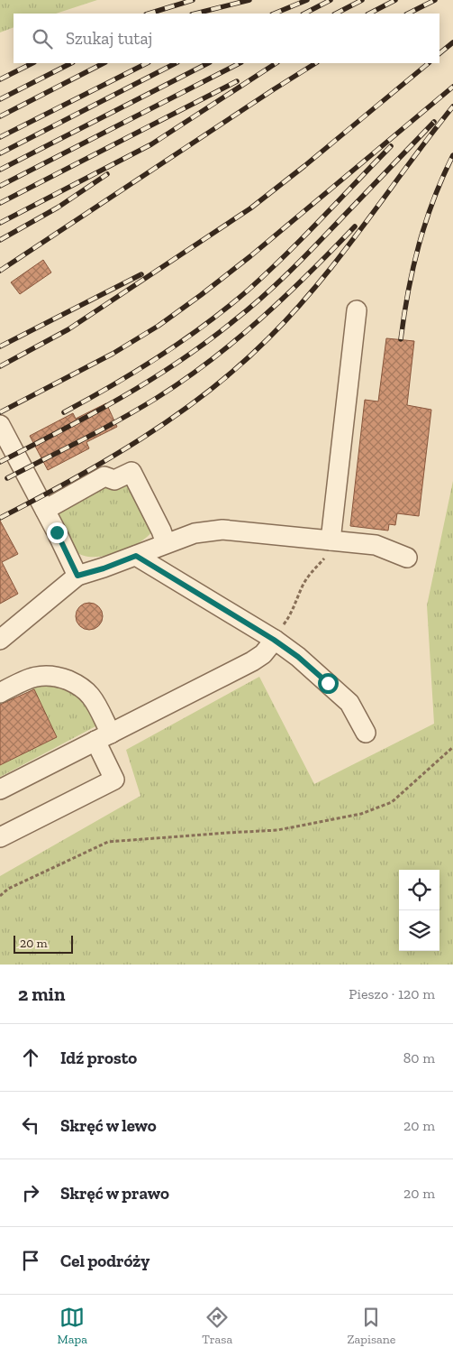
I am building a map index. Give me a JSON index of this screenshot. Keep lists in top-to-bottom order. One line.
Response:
{"scale_bar":"20 m","page":{"search":"Szukaj tutaj","scale":"20 m","heading":["2 min","Pieszo · 120 m"],"list":[["Idź prosto","80 m"],["Skręć w lewo","20 m"],["Skręć w prawo","20 m"],"Cel podróży"],"nav":["Mapa","Trasa","Zapisane"]}}
